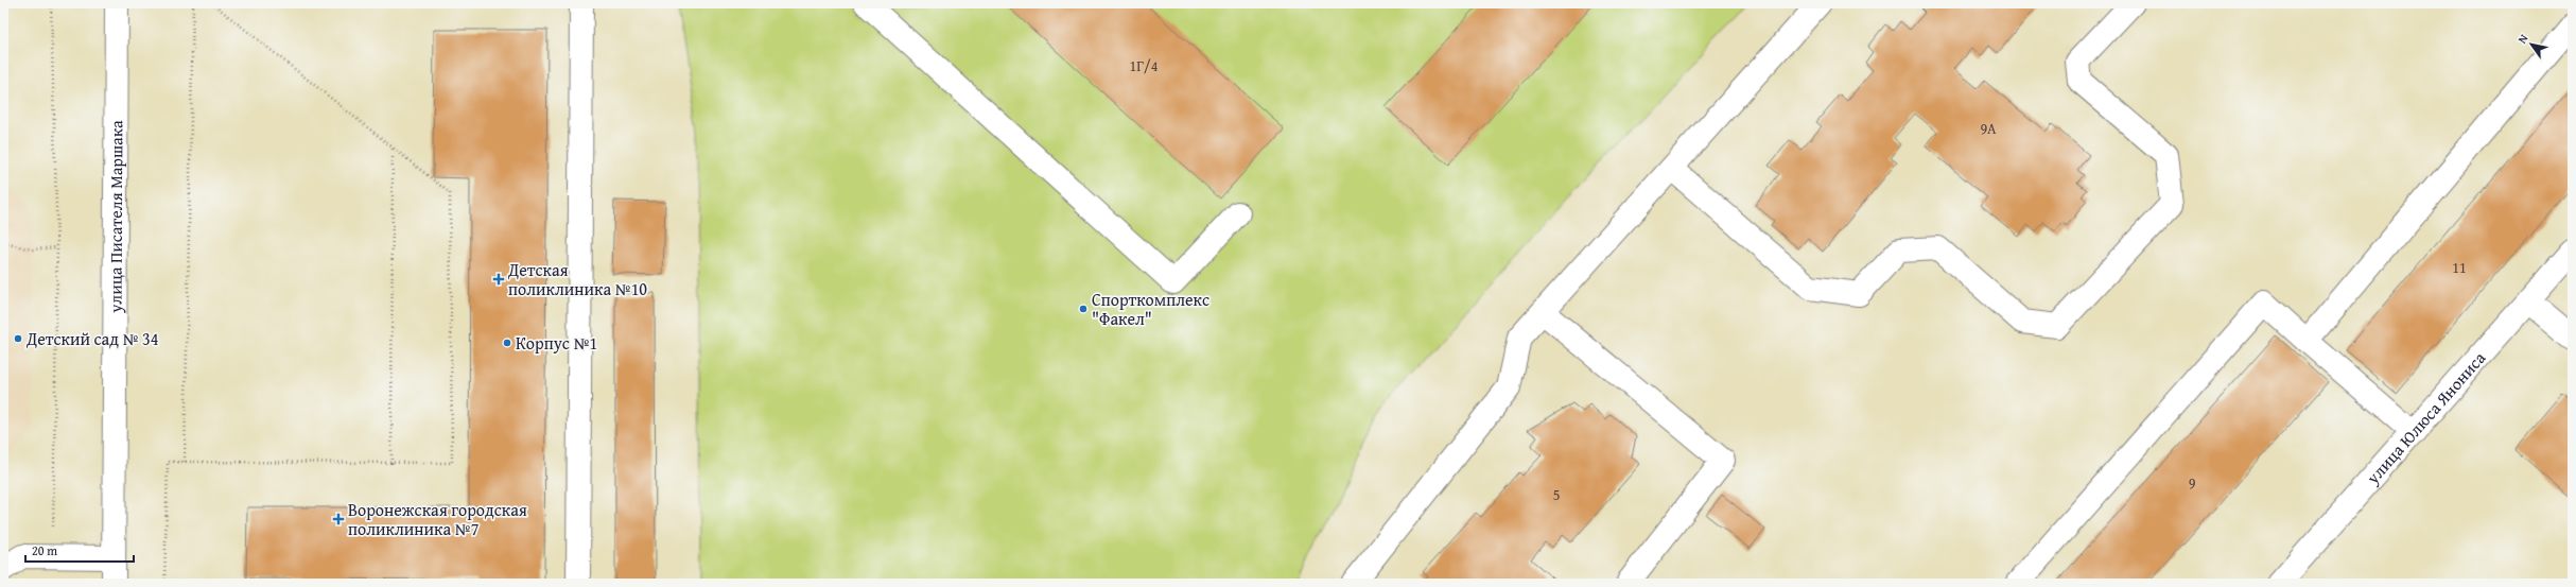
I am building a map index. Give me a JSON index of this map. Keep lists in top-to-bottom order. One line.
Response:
{"streets":{"street":["улица Писателя Маршака","улица Юлюса Янониса"]},"places":{"health":["Детская поликлиника №10","Воронежская городская поликлиника №7"],"other":["Спорткомплекс \"Факел\"","Детский сад № 34","Корпус №1"]},"house_numbers":["1Г/4","9А","11","9","5"],"scale_bar":"20 m","north":"top left"}
